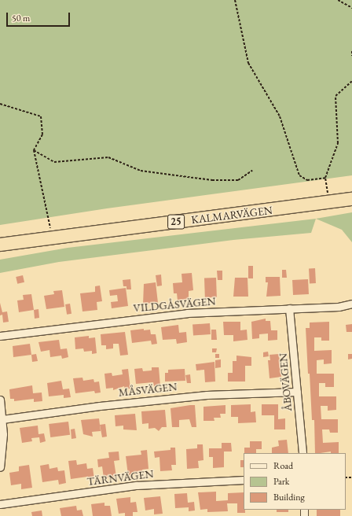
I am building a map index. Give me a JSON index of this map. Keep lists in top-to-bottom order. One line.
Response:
{"streets":{"highway":["KALMARVÄGEN","25"],"street":["VILDGÅSVÄGEN","ÅBOVÄGEN","MÅSVÄGEN","TÄRNVÄGEN"]},"crossings":[["VILDGÅSVÄGEN","ÅBOVÄGEN"],["ÅBOVÄGEN","MÅSVÄGEN"]],"legend":["Road","Park","Building"],"scale_bar":"50 m"}
